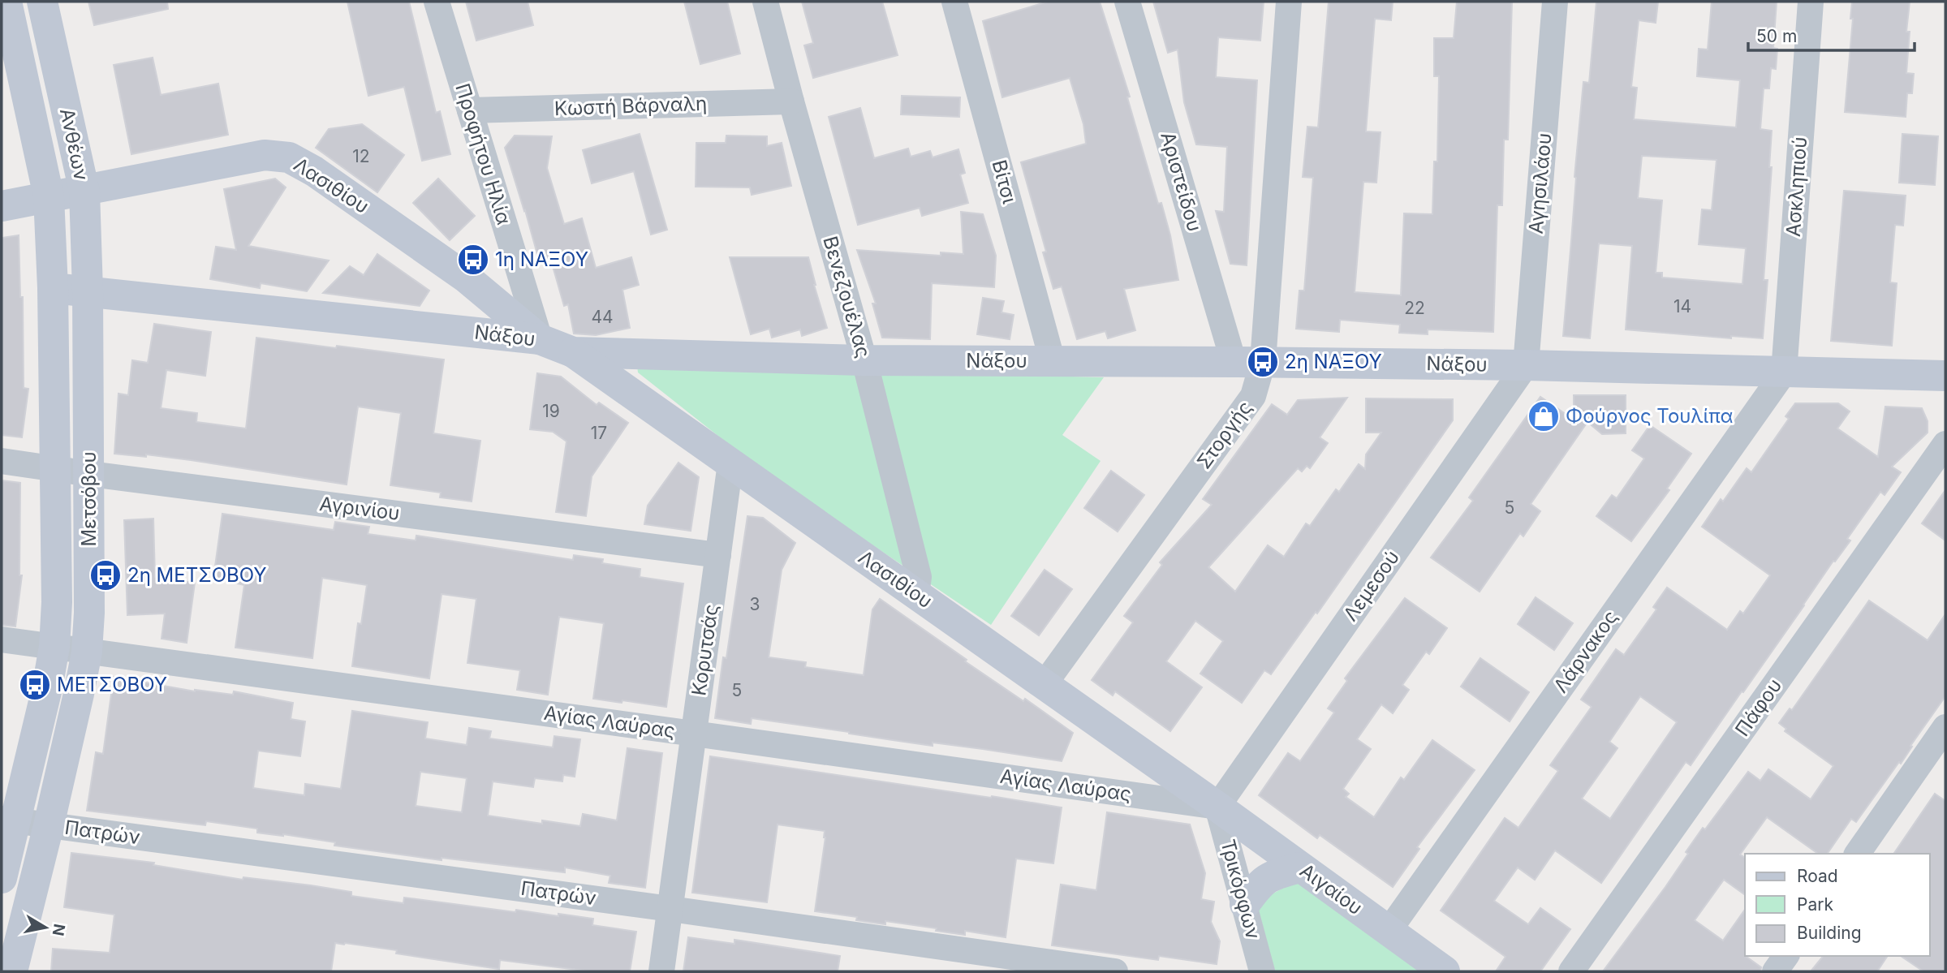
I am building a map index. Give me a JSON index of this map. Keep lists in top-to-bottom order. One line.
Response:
{"streets":{"street":["Κωστή Βάρναλη","Ανθέων","Προφήτου Ηλία","Βίτσι","Αριστείδου","Αγησιλάου","Λασιθίου","Ασκληπιού","Βενεζουέλας","Νάξου","Στοργής","Μετσόβου","Αγρινίου","Λεμεσού","Κορυτσάς","Λάρνακος","Πάφου","Αγίας Λαύρας","Πατρών","Τρικόρφων","Αιγαίου"]},"crossings":[["Κωστή Βάρναλη","Προφήτου Ηλία"],["Κωστή Βάρναλη","Βενεζουέλας"],["Ανθέων","Λασιθίου"],["Ανθέων","Νάξου"],["Ανθέων","Μετσόβου"],["Προφήτου Ηλία","Λασιθίου"],["Προφήτου Ηλία","Νάξου"],["Βίτσι","Νάξου"],["Αριστείδου","Νάξου"],["Αριστείδου","Στοργής"],["Αγησιλάου","Νάξου"],["Αγησιλάου","Λεμεσού"],["Λασιθίου","Βενεζουέλας"],["Λασιθίου","Νάξου"],["Λασιθίου","Στοργής"],["Λασιθίου","Λεμεσού"],["Λασιθίου","Κορυτσάς"],["Λασιθίου","Αγίας Λαύρας"],["Λασιθίου","Τρικόρφων"],["Λασιθίου","Αιγαίου"],["Ασκληπιού","Νάξου"],["Ασκληπιού","Λάρνακος"],["Βενεζουέλας","Νάξου"],["Νάξου","Στοργής"],["Νάξου","Μετσόβου"],["Νάξου","Λεμεσού"],["Νάξου","Λάρνακος"],["Μετσόβου","Αγρινίου"],["Μετσόβου","Αγίας Λαύρας"],["Μετσόβου","Πατρών"],["Αγρινίου","Κορυτσάς"],["Λεμεσού","Αγίας Λαύρας"],["Λεμεσού","Τρικόρφων"],["Λεμεσού","Αιγαίου"],["Κορυτσάς","Αγίας Λαύρας"],["Κορυτσάς","Πατρών"],["Λάρνακος","Αιγαίου"],["Αγίας Λαύρας","Τρικόρφων"],["Αγίας Λαύρας","Αιγαίου"],["Τρικόρφων","Αιγαίου"]],"places":{"bus stop":["1η ΝΑΞΟΥ","2η ΝΑΞΟΥ","2η ΜΕΤΣΟΒΟΥ","ΜΕΤΣΟΒΟΥ"],"shop":["Φούρνος Τουλίπα"]},"house_numbers":["12","14","22","44","19","17","5","3","5"],"legend":["Road","Park","Building"],"scale_bar":"50 m","north":"right"}
